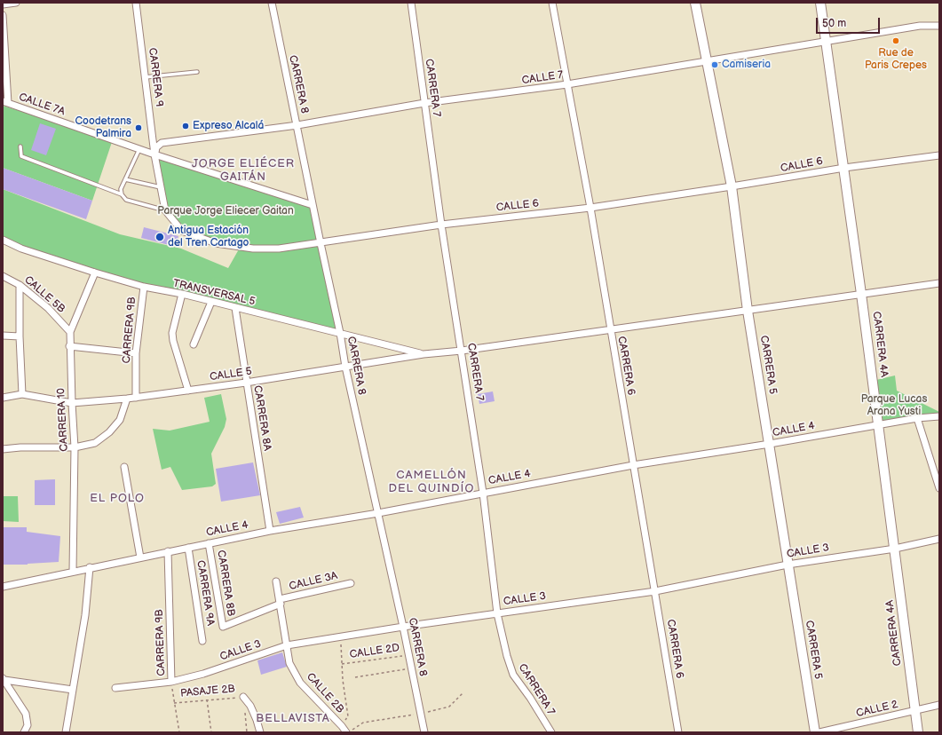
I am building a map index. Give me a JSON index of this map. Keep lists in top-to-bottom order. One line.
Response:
{"streets":{"main road":["CARRERA 4A","CARRERA 5"],"street":["CARRERA 9","CALLE 7","CARRERA 8","CARRERA 7","CALLE 7A","CALLE 6","TRANSVERSAL 5","CALLE 5B","CARRERA 9B","CARRERA 6","CALLE 5","CARRERA 8A","CARRERA 10","CALLE 4","CALLE 3","CALLE 3A","CARRERA 8B","CARRERA 9A","CALLE 2B","CALLE 2"],"path":["CALLE 2D","PASAJE 2B"]},"crossings":[["CARRERA 9","CALLE 7"],["CARRERA 9","CALLE 7A"],["CARRERA 9","CALLE 6"],["CALLE 7","CARRERA 8"],["CALLE 7","CARRERA 7"],["CALLE 7","CALLE 7A"],["CALLE 7","CALLE 6"],["CALLE 7","CARRERA 4A"],["CALLE 7","CARRERA 5"],["CALLE 7","CARRERA 6"],["CARRERA 8","CALLE 7A"],["CARRERA 8","CALLE 6"],["CARRERA 8","TRANSVERSAL 5"],["CARRERA 8","CALLE 5"],["CARRERA 8","CALLE 4"],["CARRERA 8","CALLE 3"],["CARRERA 8","CALLE 2D"],["CARRERA 7","CALLE 6"],["CARRERA 7","CALLE 5"],["CARRERA 7","CALLE 4"],["CARRERA 7","CALLE 3"],["CALLE 7A","CALLE 6"],["CALLE 6","CARRERA 4A"],["CALLE 6","CARRERA 5"],["CALLE 6","CARRERA 6"],["TRANSVERSAL 5","CARRERA 9B"],["TRANSVERSAL 5","CALLE 5"],["TRANSVERSAL 5","CARRERA 8A"],["TRANSVERSAL 5","CARRERA 10"],["CALLE 5B","CARRERA 10"],["CARRERA 9B","CALLE 5"],["CARRERA 9B","CALLE 4"],["CARRERA 9B","CALLE 3"],["CARRERA 9B","PASAJE 2B"],["CARRERA 4A","CALLE 5"],["CARRERA 4A","CALLE 4"],["CARRERA 4A","CALLE 3"],["CARRERA 4A","CALLE 2"],["CARRERA 5","CALLE 5"],["CARRERA 5","CALLE 4"],["CARRERA 5","CALLE 3"],["CARRERA 6","CALLE 5"],["CARRERA 6","CALLE 4"],["CARRERA 6","CALLE 3"],["CALLE 5","CARRERA 8A"],["CALLE 5","CARRERA 10"],["CARRERA 8A","CALLE 4"],["CARRERA 10","CALLE 4"],["CALLE 4","CARRERA 8B"],["CALLE 4","CARRERA 9A"],["CALLE 3","CALLE 2B"],["CALLE 3A","CARRERA 8B"]],"districts":["JORGE ELIÉCER GAITÁN","CAMELLÓN DEL QUINDÍO","EL POLO","BELLAVISTA"],"parks":["Parque Jorge Eliecer Gaitan","Parque Lucas Arana Yusti"],"places":["Rue de Paris Crepes","Camiseria","Expreso Alcalá","Coodetrans Palmira","Antigua Estación del Tren Cartago"],"scale_bar":"50 m"}
